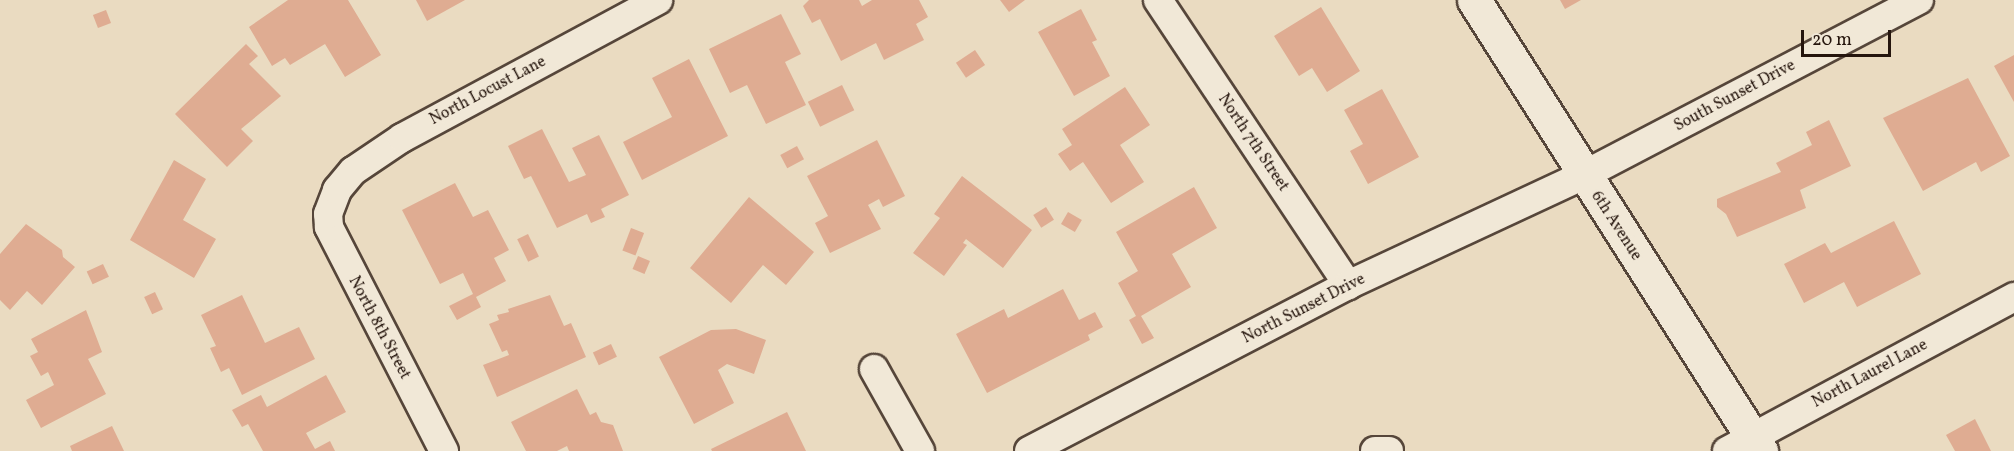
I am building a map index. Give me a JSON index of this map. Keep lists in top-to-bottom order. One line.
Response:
{"streets":{"street":["North Locust Lane","South Sunset Drive","North 7th Street","6th Avenue","North Sunset Drive","North 8th Street","North Laurel Lane"]},"crossings":[["North Locust Lane","North 8th Street"],["South Sunset Drive","6th Avenue"],["South Sunset Drive","North Sunset Drive"],["North 7th Street","North Sunset Drive"],["6th Avenue","North Sunset Drive"],["6th Avenue","North Laurel Lane"]],"scale_bar":"20 m"}
